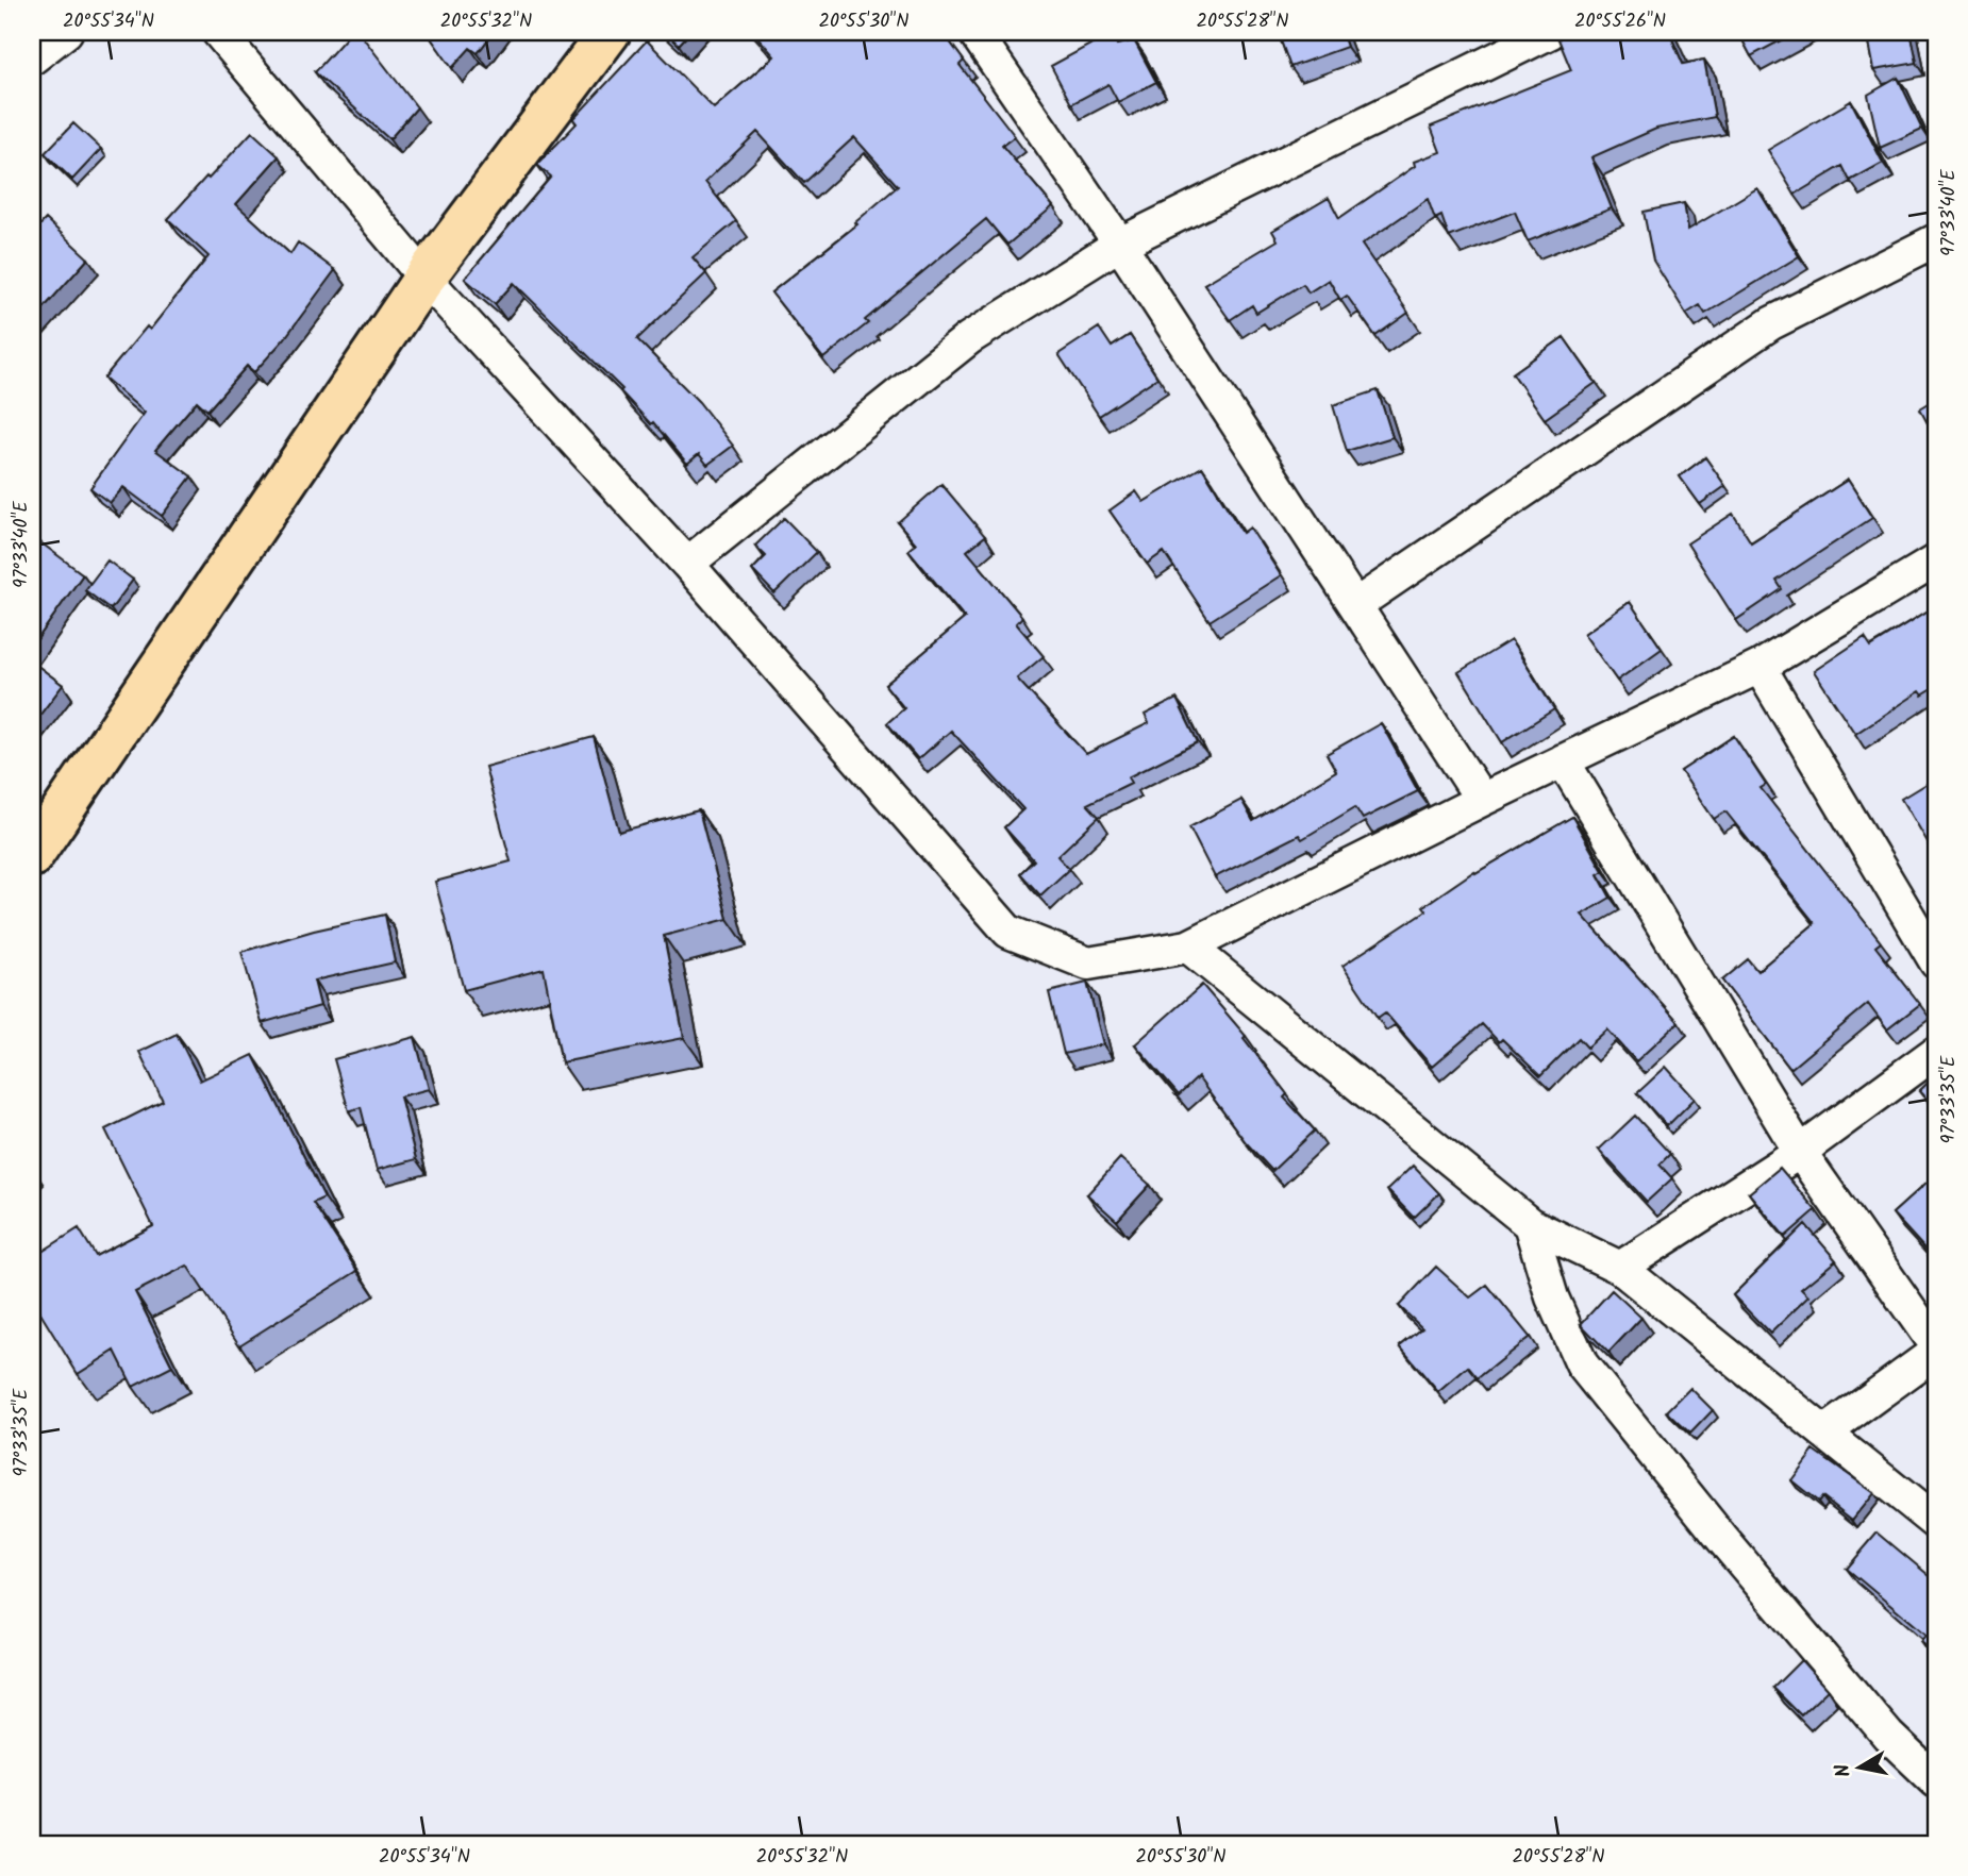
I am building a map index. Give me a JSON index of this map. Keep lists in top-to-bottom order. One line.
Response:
{"north":"left","coordinates":["20°55'34\"N","20°55'32\"N","20°55'30\"N","20°55'28\"N","20°55'26\"N","97°33'40\"E","97°33'35\"E"]}
